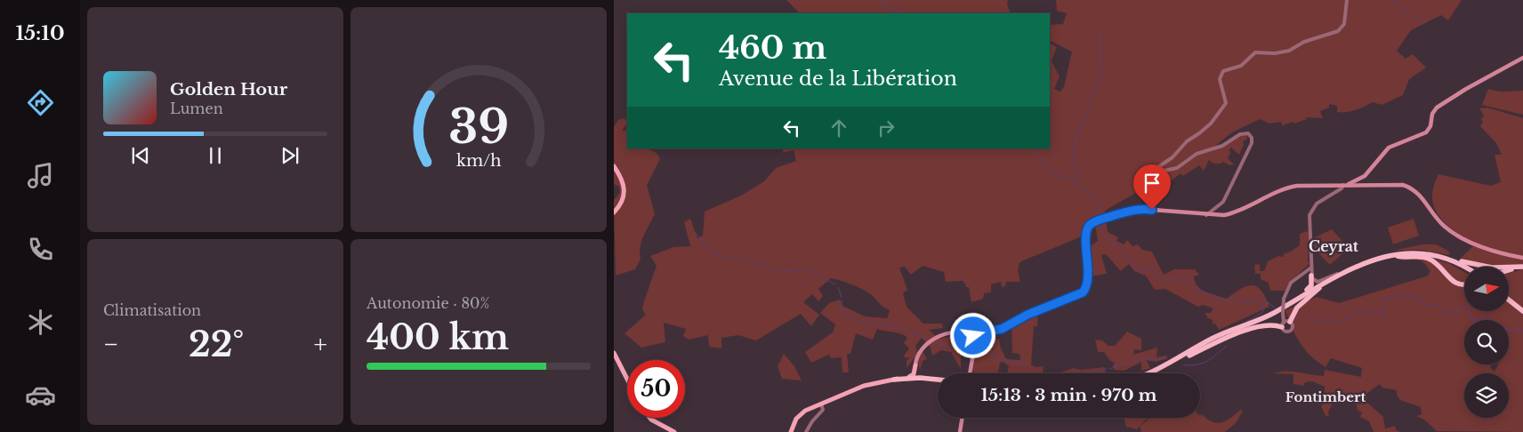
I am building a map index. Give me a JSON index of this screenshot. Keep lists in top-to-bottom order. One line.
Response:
{"districts":["Ceyrat","Fontimbert"],"north":"right","page":{"tabs":"15:10","turn":["460 m","Avenue de la Libération"],"song":["Golden Hour","Lumen"],"tile":["Climatisation",["Autonomie · 80%","400 km"]],"heat":["−","22°","+"],"limit":"50","trip":"15:13 · 3 min · 970 m","gauge":["39","km/h"]}}
